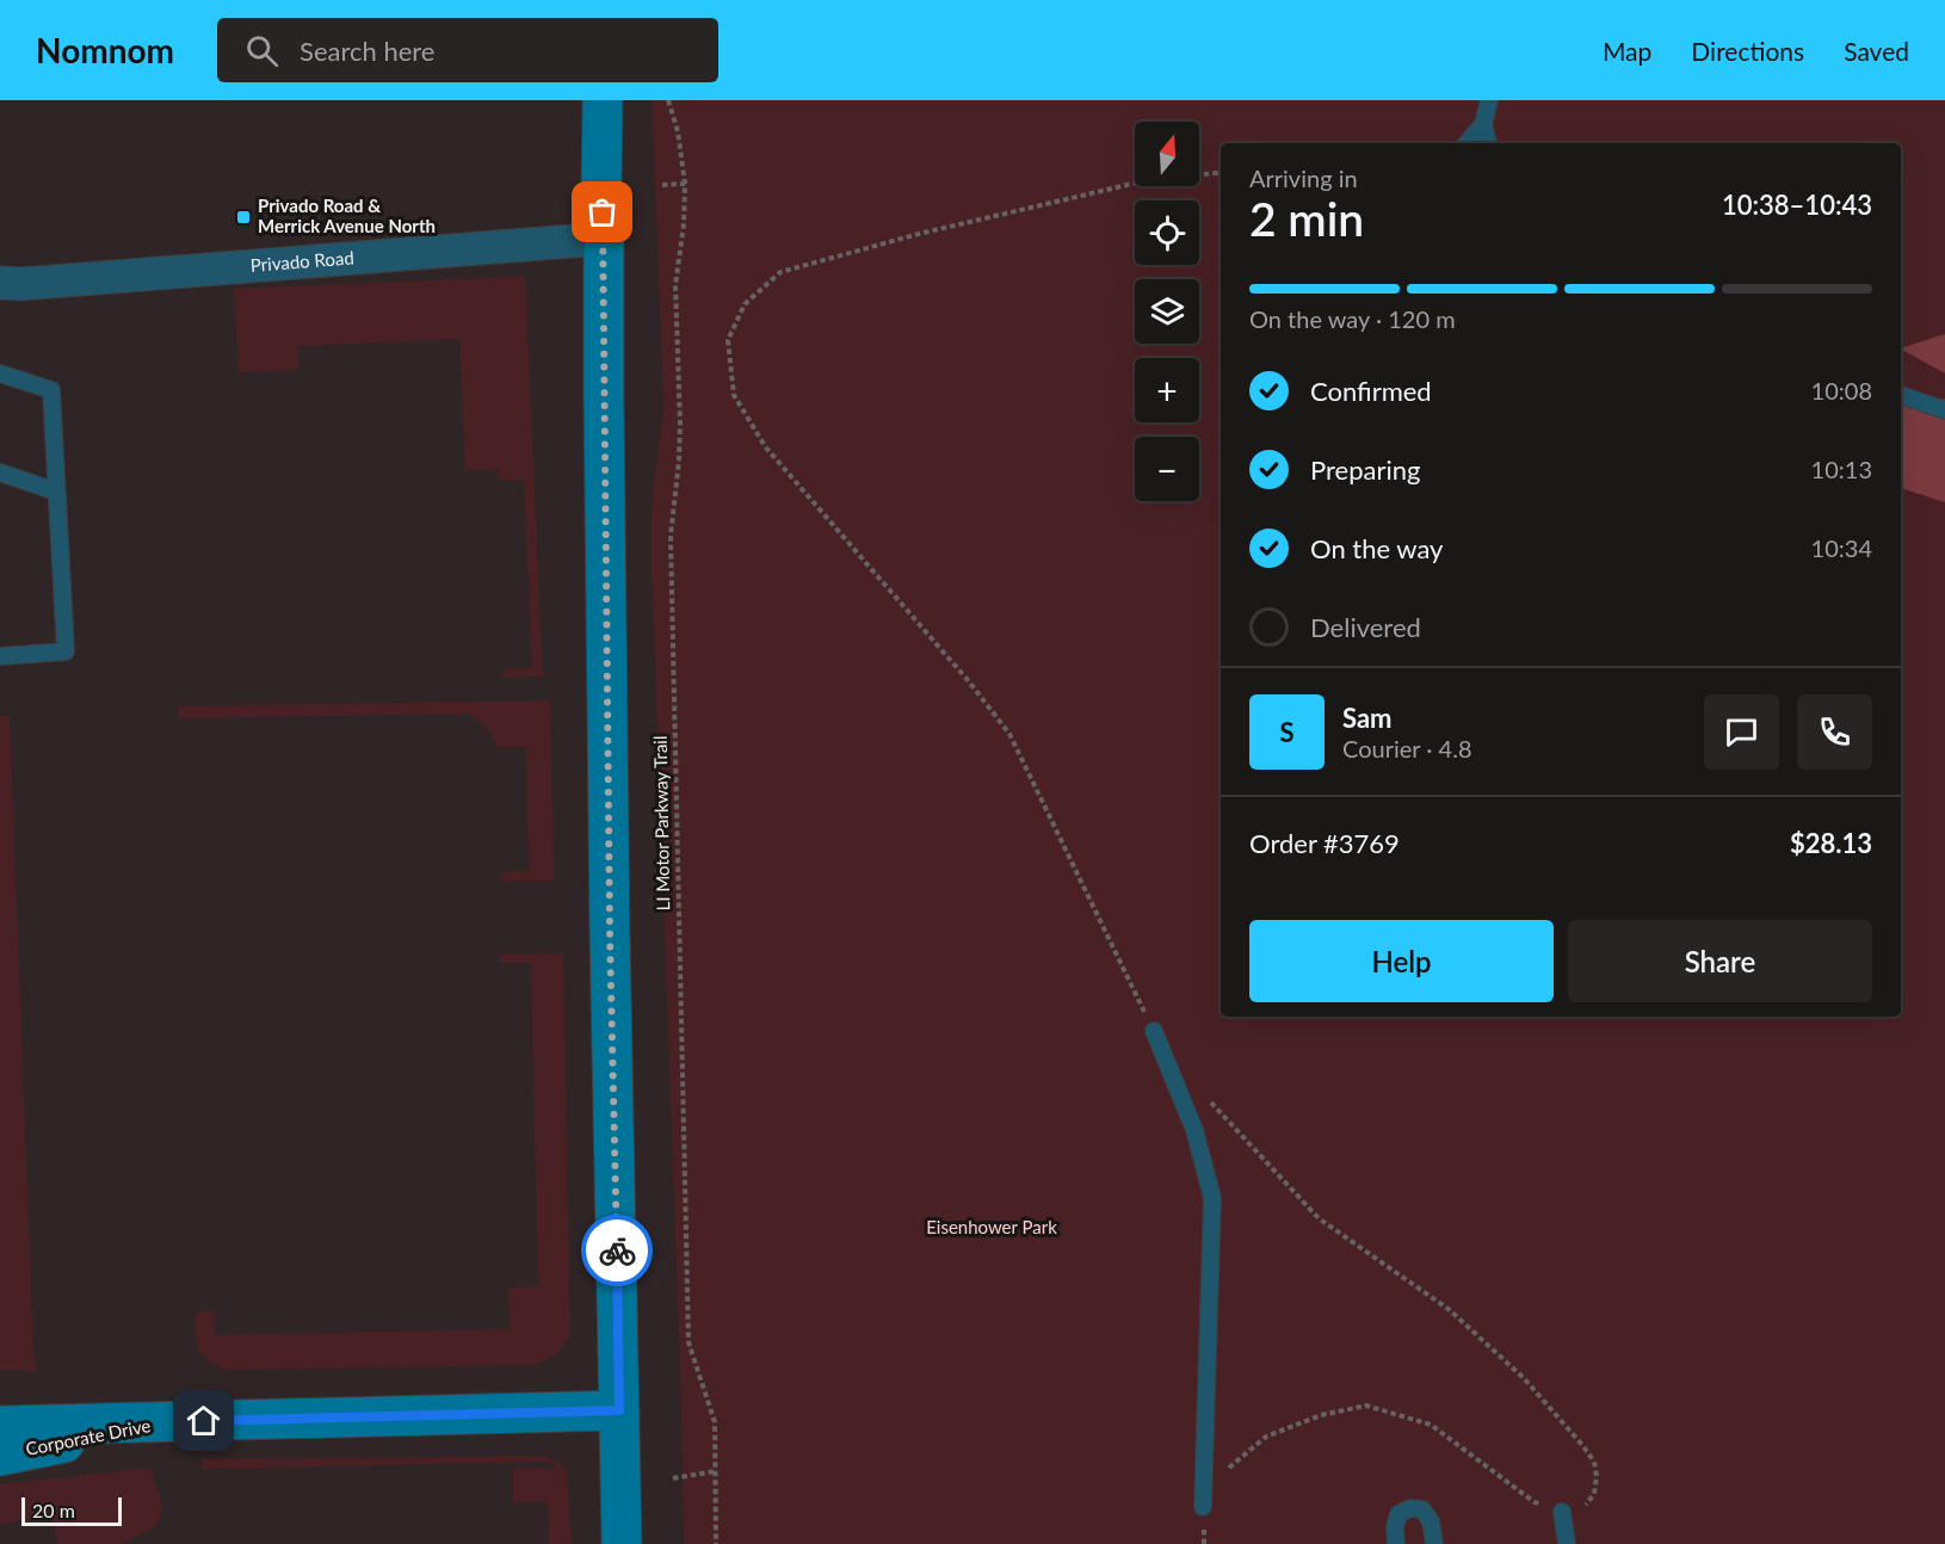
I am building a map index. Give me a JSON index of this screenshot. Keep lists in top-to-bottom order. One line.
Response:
{"streets":{"main road":["Corporate Drive"],"street":["Privado Road"],"path":["LI Motor Parkway Trail"]},"parks":["Eisenhower Park"],"places":{"transit":["Privado Road & Merrick Avenue North"]},"scale_bar":"20 m","north":"top","page":{"header":"Nomnom","search":"Search here","nav":["Map","Directions","Saved"],"map_buttons":["+","−"],"heading":["2 min","Arriving in","10:38–10:43"],"panel":["Sam","Courier · 4.8","Order #3769","$28.13"],"bar":"On the way · 120 m","list":[["Confirmed","10:08"],["Preparing","10:13"],["On the way","10:34"],"Delivered"],"round":"S","buttons":["Help","Share"],"scale":"20 m"}}
